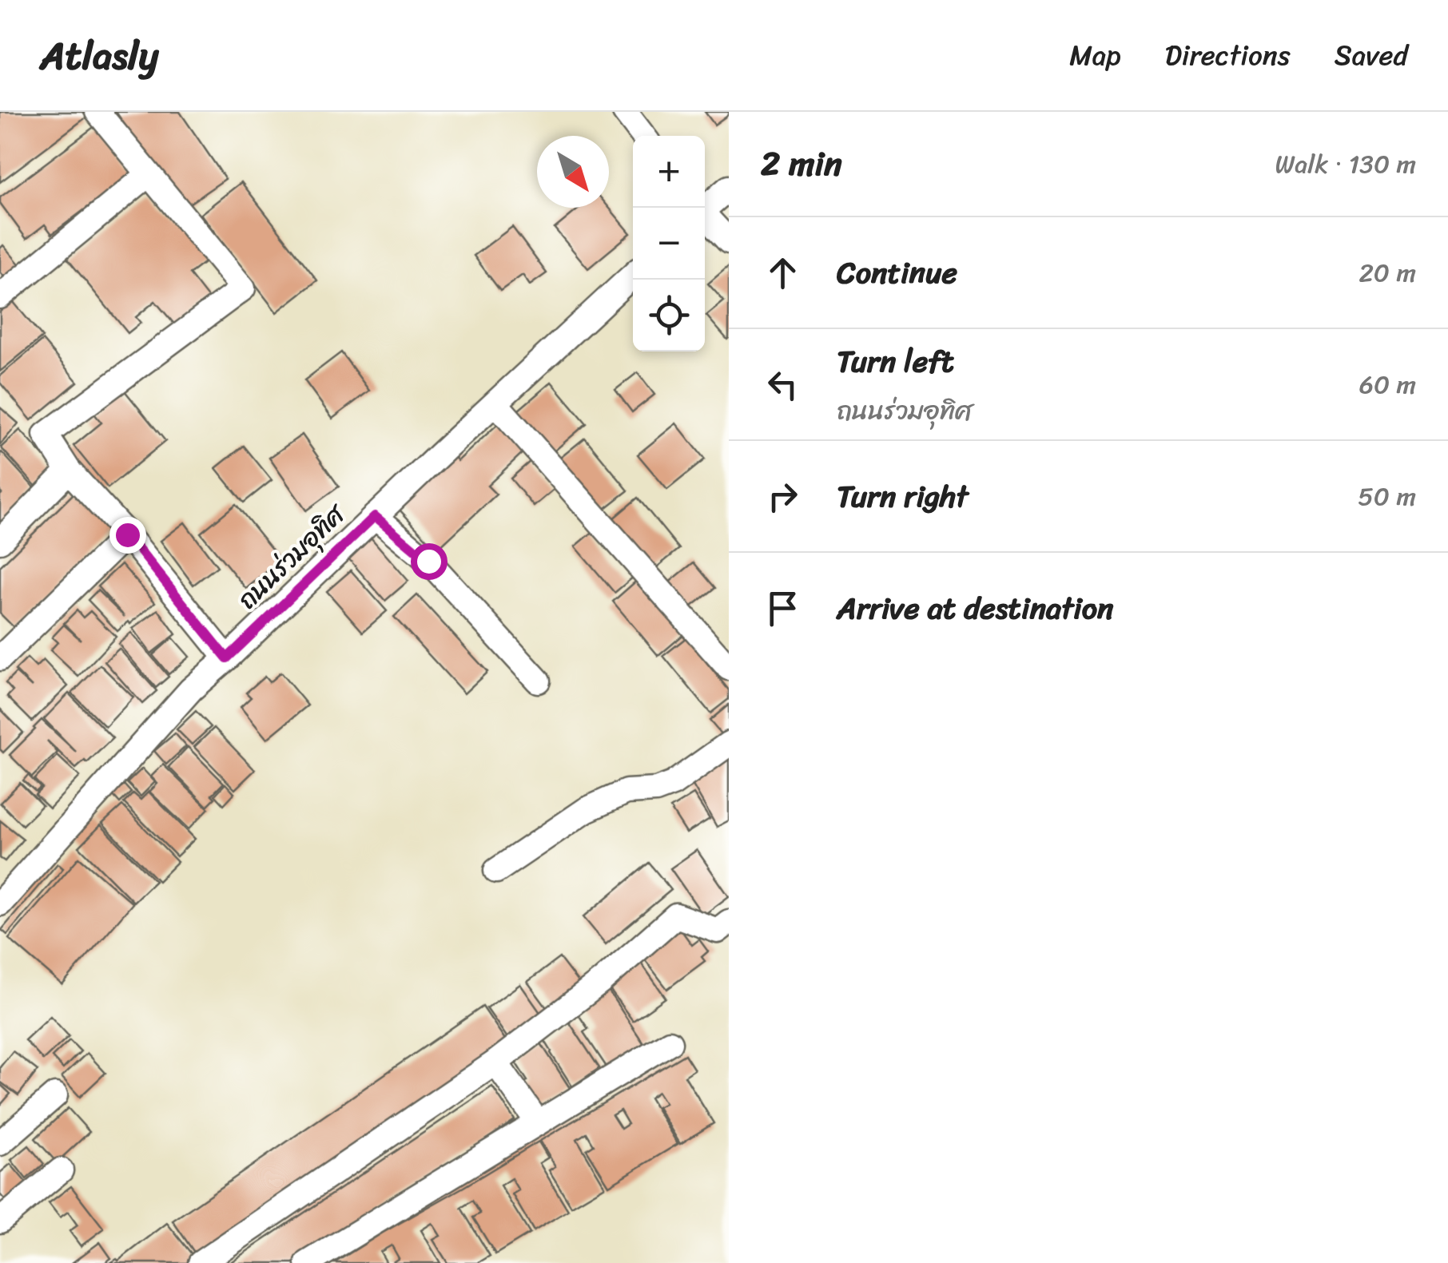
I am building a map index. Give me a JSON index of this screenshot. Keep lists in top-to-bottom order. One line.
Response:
{"streets":{"street":["ถนนร่วมอุทิศ"]},"north":"bottom right","page":{"header":"Atlasly","nav":["Map","Directions","Saved"],"heading":["2 min","Walk · 130 m"],"map_buttons":["+","−"],"list":[["Continue","20 m"],["Turn left","ถนนร่วมอุทิศ","60 m"],["Turn right","50 m"],"Arrive at destination"]}}
